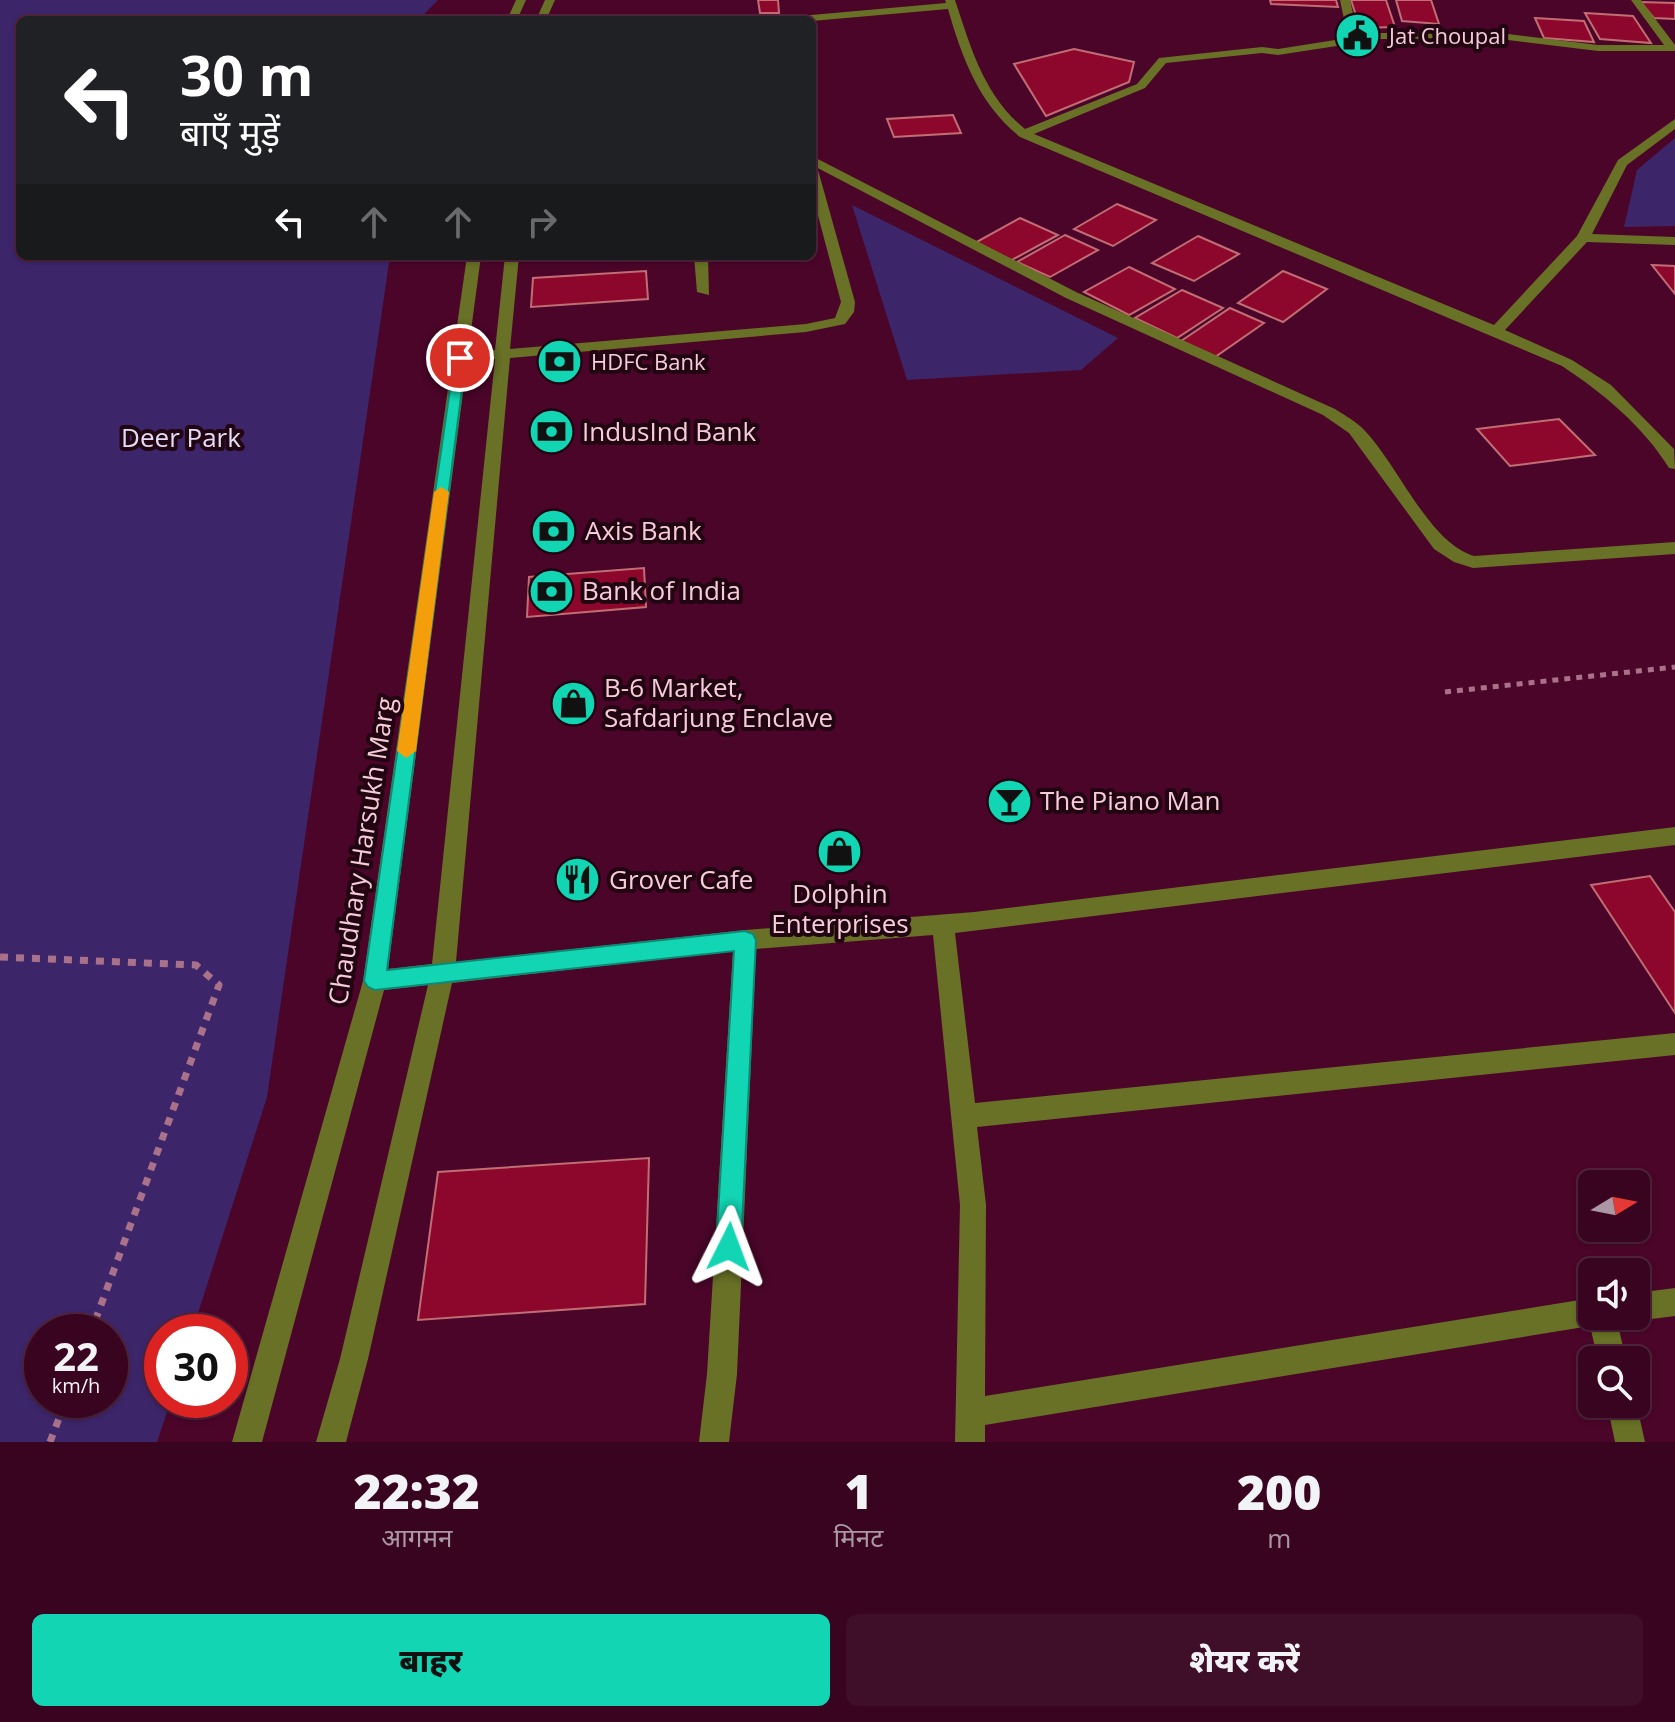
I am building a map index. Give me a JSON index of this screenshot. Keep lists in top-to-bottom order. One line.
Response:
{"streets":{"street":["Chaudhary Harsukh Marg"]},"parks":["Deer Park"],"places":{"public building":["Jat Choupal"],"bank":["HDFC Bank","IndusInd Bank","Axis Bank","Bank of India"],"shop":["B-6 Market, Safdarjung Enclave","Dolphin Enterprises"],"bar":["The Piano Man"],"restaurant":["Grover Cafe"]},"north":"right","page":{"turn":["30 m","बाएँ मुड़ें"],"speed":"22 km/h","limit":"30","eta":["22:32","आगमन","1","मिनट","200","m"],"buttons":["बाहर","शेयर करें"]}}
